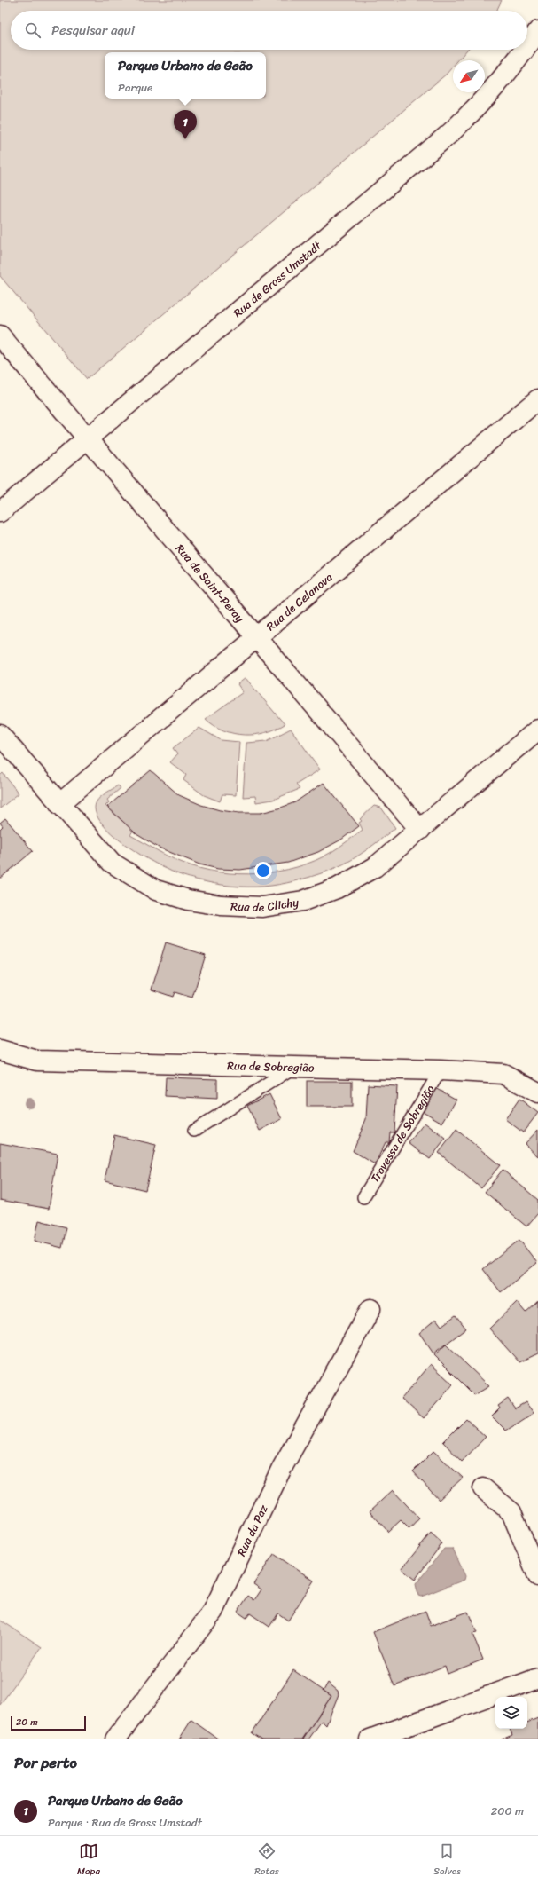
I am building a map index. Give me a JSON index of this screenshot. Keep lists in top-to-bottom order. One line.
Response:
{"streets":{"street":["Rua de Gross Umstadt","Rua de Saint-Peray","Rua de Celanova","Rua de Clichy","Rua de Sobregião","Rua da Paz"],"lane":["Travessa de Sobregião"]},"crossings":[["Rua de Gross Umstadt","Rua de Saint-Peray"],["Rua de Saint-Peray","Rua de Celanova"],["Rua de Saint-Peray","Rua de Clichy"],["Rua de Celanova","Rua de Clichy"],["Rua de Sobregião","Travessa de Sobregião"]],"scale_bar":"20 m","north":"bottom left","page":{"search":"Pesquisar aqui","popup":["Parque Urbano de Geão","Parque"],"pins":"1","scale":"20 m","heading":"Por perto","list":[{"mark":"1","name":"Parque Urbano de Geão","note":"Parque · Rua de Gross Umstadt","value":"200 m"}],"nav":["Mapa","Rotas","Salvos"]}}
